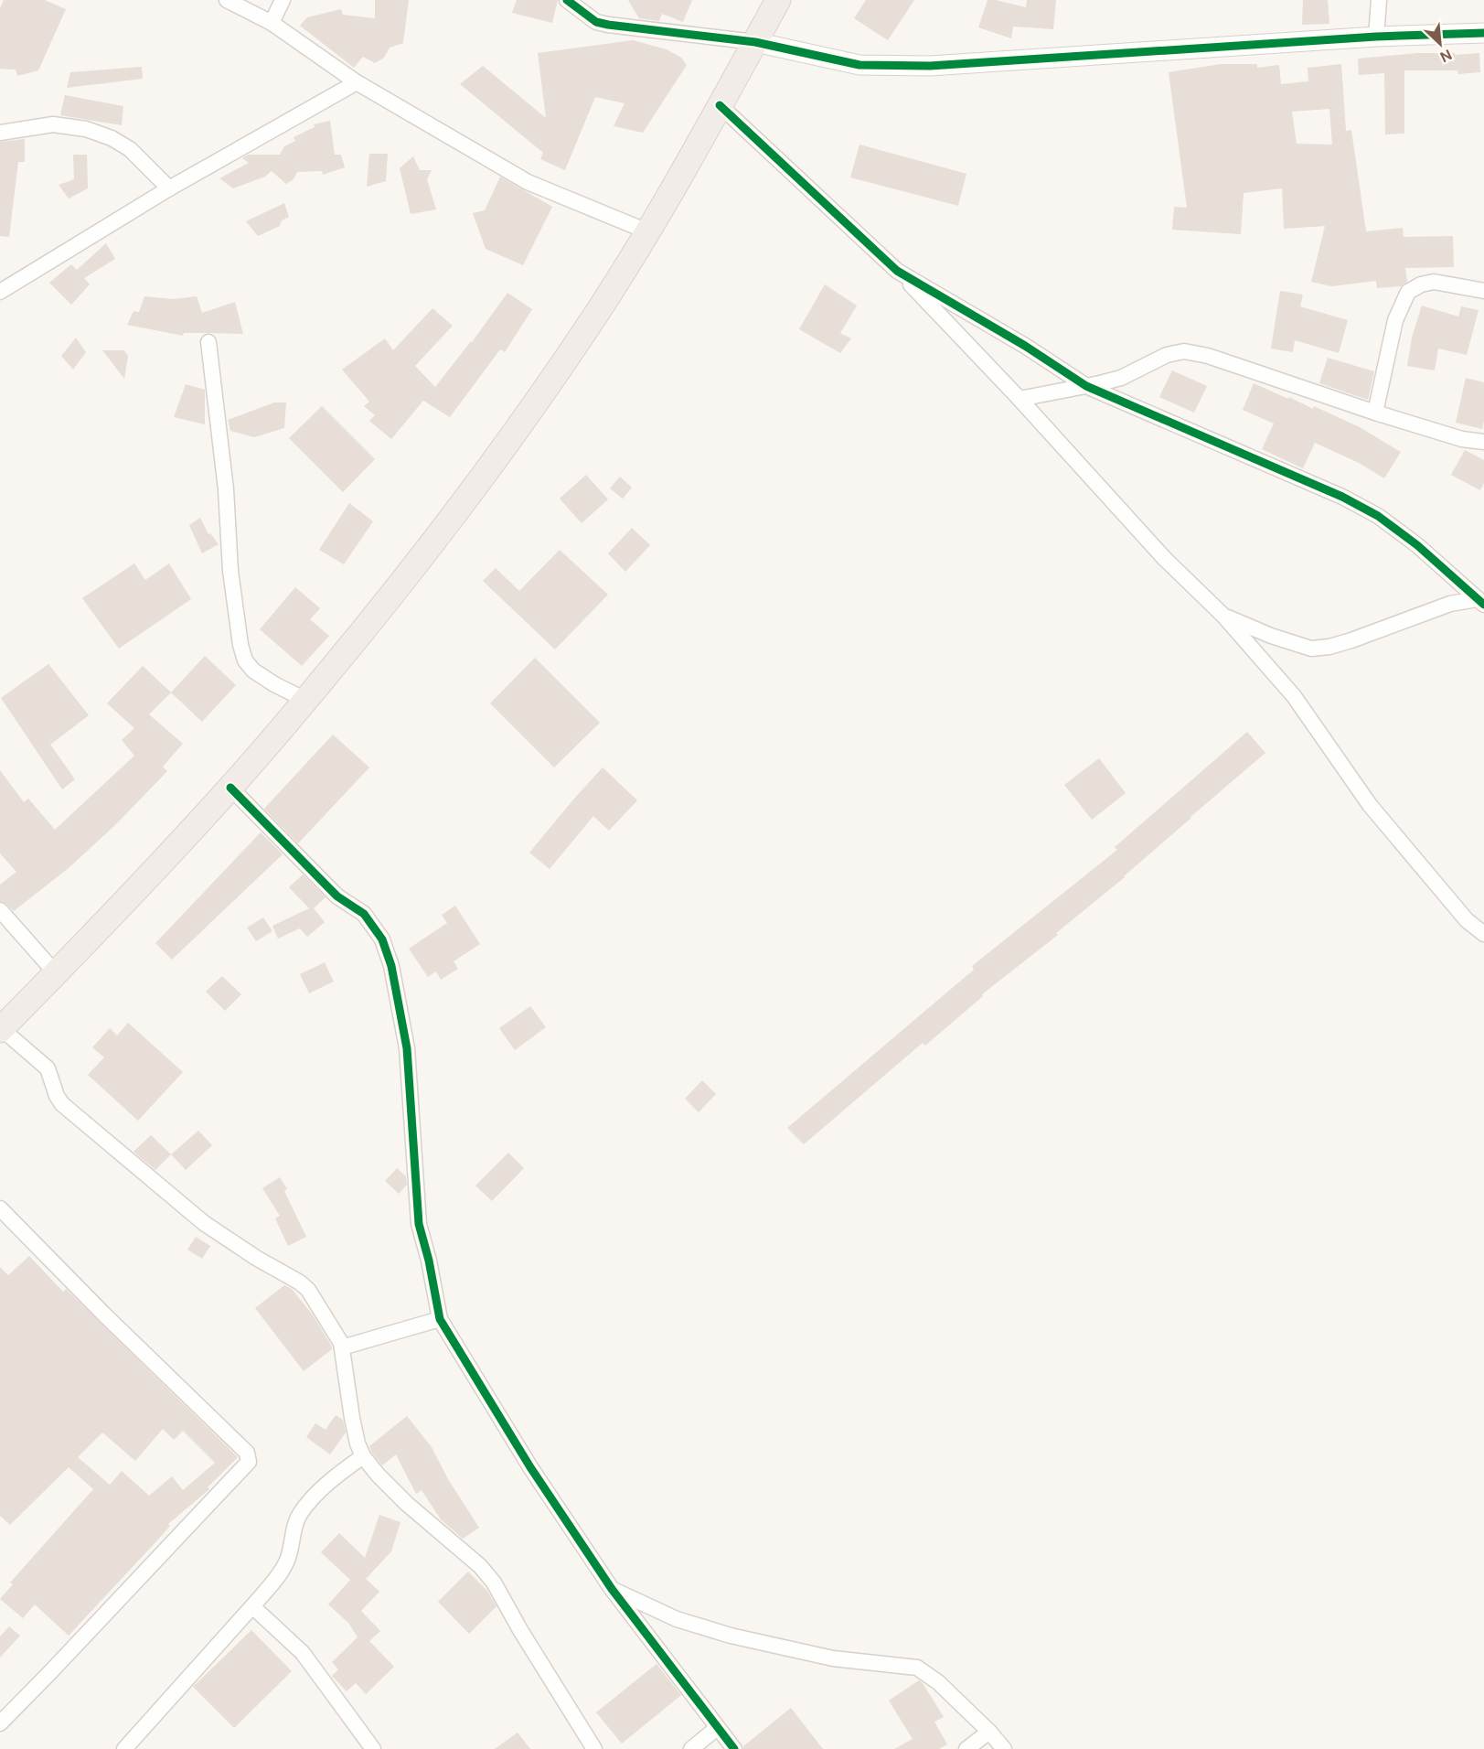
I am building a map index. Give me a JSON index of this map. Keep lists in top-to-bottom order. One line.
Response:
{"north":"bottom right"}
